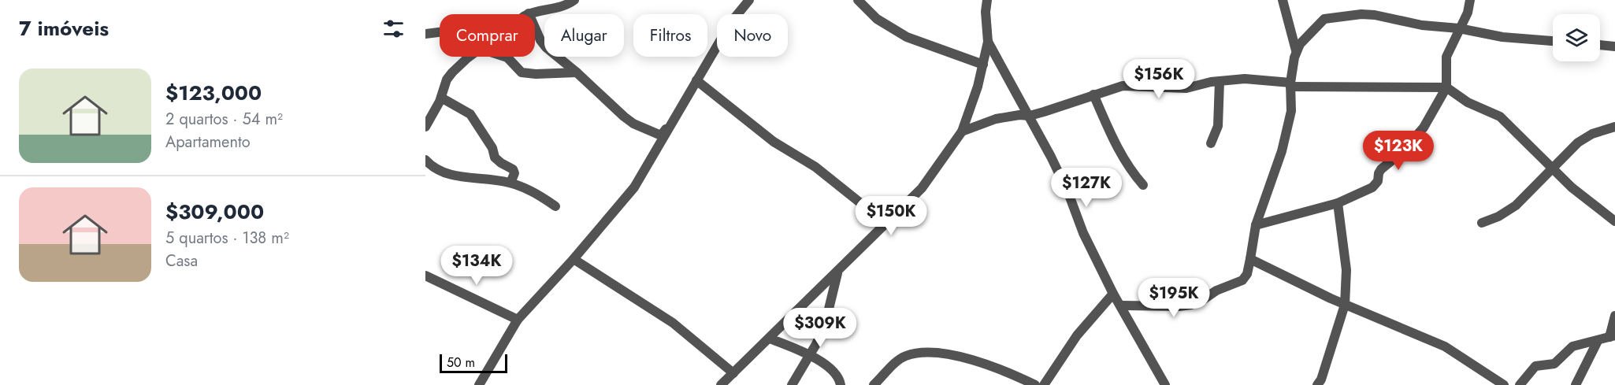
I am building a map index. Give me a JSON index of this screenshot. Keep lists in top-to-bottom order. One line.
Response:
{"scale_bar":"50 m","page":{"heading":"7 imóveis","chip":["Comprar","Alugar","Filtros","Novo"],"list":[{"name":"$123,000","note":"2 quartos · 54 m² · Apartamento"},{"name":"$309,000","note":"5 quartos · 138 m² · Casa"}],"price":["$156K","$123K","$127K","$150K","$134K","$195K","$309K"],"scale":"50 m"}}
